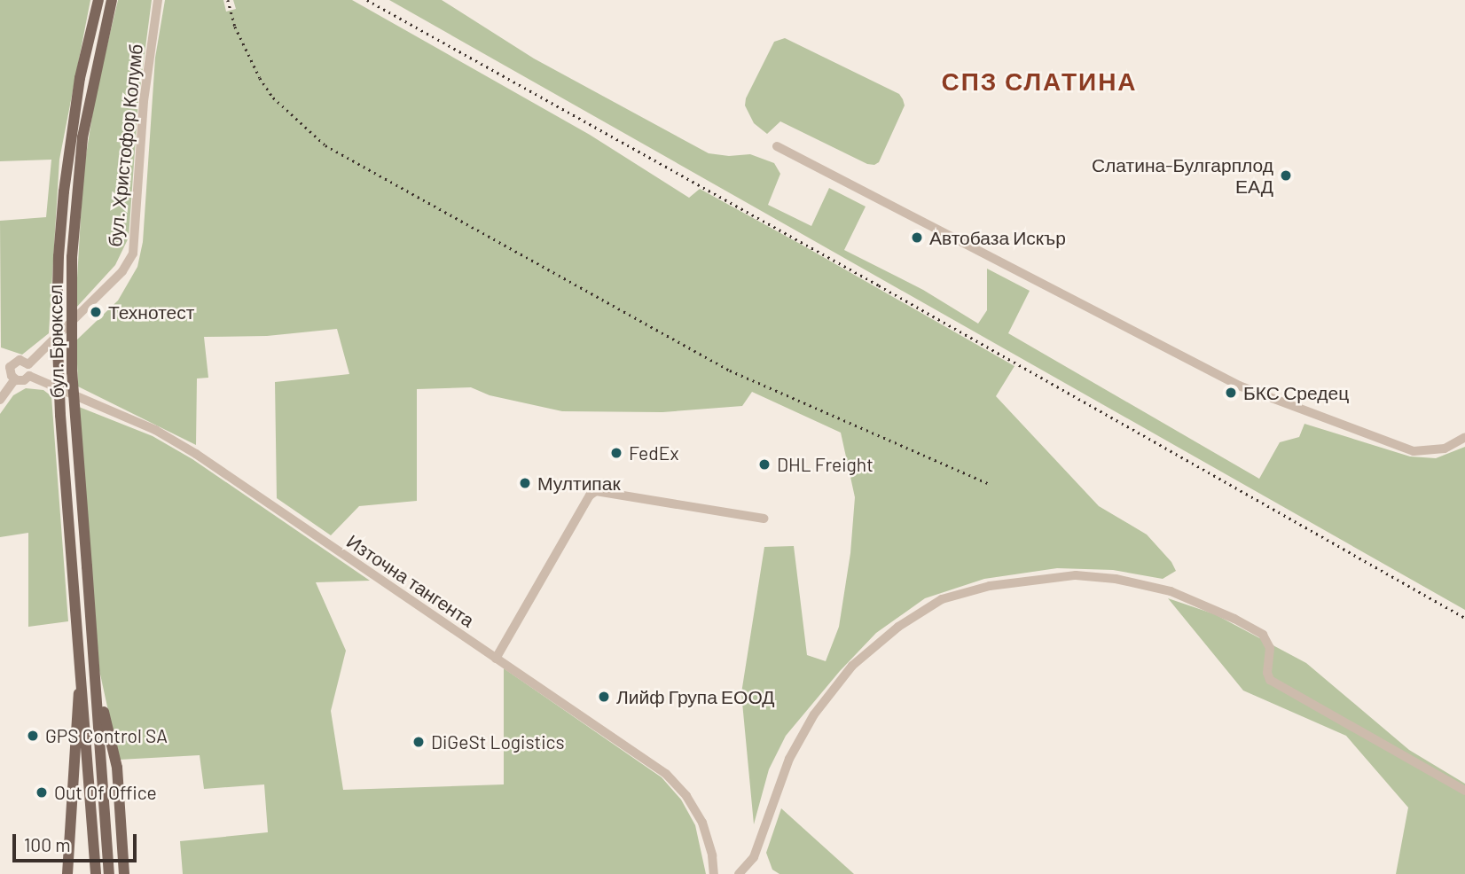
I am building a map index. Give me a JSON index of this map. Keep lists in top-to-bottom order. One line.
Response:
{"streets":{"main road":["бул. Брюксел"],"street":["бул. Христофор Колумб","Източна тангента"]},"crossings":[["бул. Христофор Колумб","Източна тангента"]],"districts":["СПЗ СЛАТИНА"],"places":["Слатина-Булгарплод ЕАД","Автобаза Искър","Технотест","БКС Средец","FedEx","DHL Freight","Мултипак","Лийф Група ЕООД","GPS Control SA","DiGeSt Logistics","Out Of Office"],"scale_bar":"100 m"}
